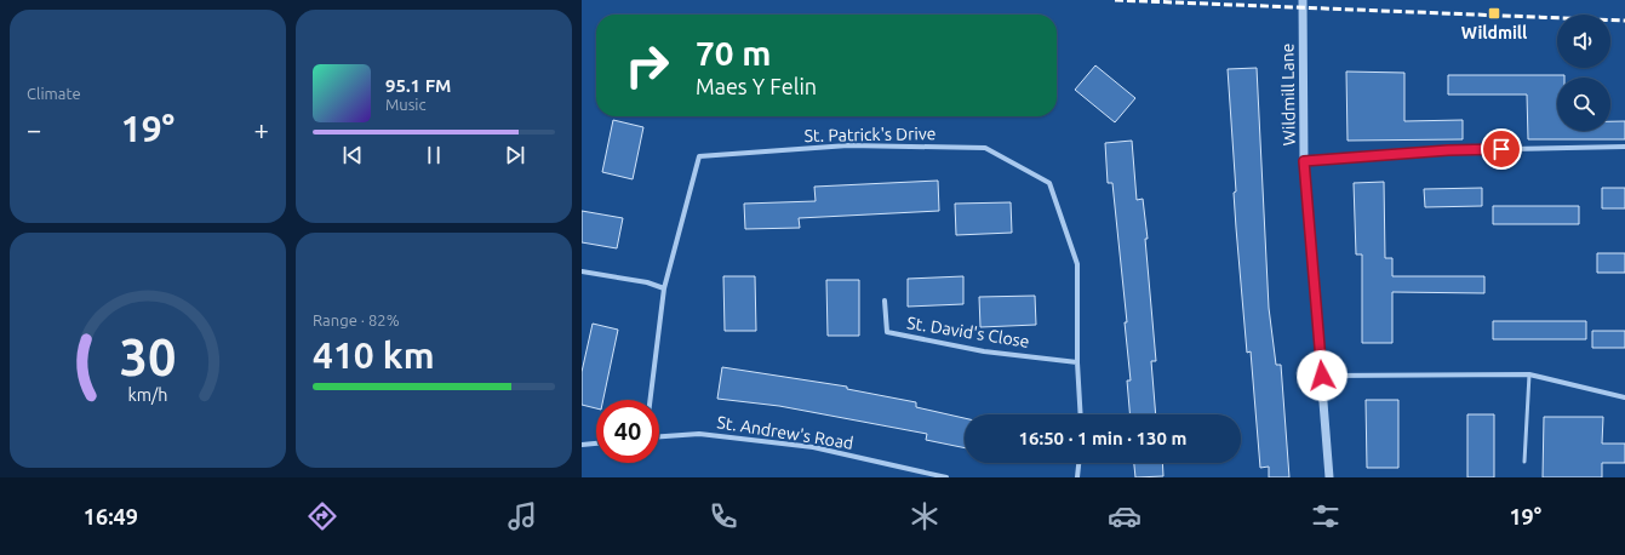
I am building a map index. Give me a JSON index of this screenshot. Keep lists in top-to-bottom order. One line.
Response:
{"streets":{"street":["Wildmill Lane","St. Patrick's Drive","St. David's Close","St. Andrew's Road"]},"crossings":[["St. Patrick's Drive","St. David's Close"]],"places":{"transit":["Wildmill"]},"page":{"tile":["Climate",["Range · 82%","410 km"]],"turn":["70 m","Maes Y Felin"],"song":["95.1 FM","Music"],"heat":["−","19°","+"],"limit":"40","trip":"16:50 · 1 min · 130 m","tabs":["16:49","19°"],"gauge":["30","km/h"]}}
